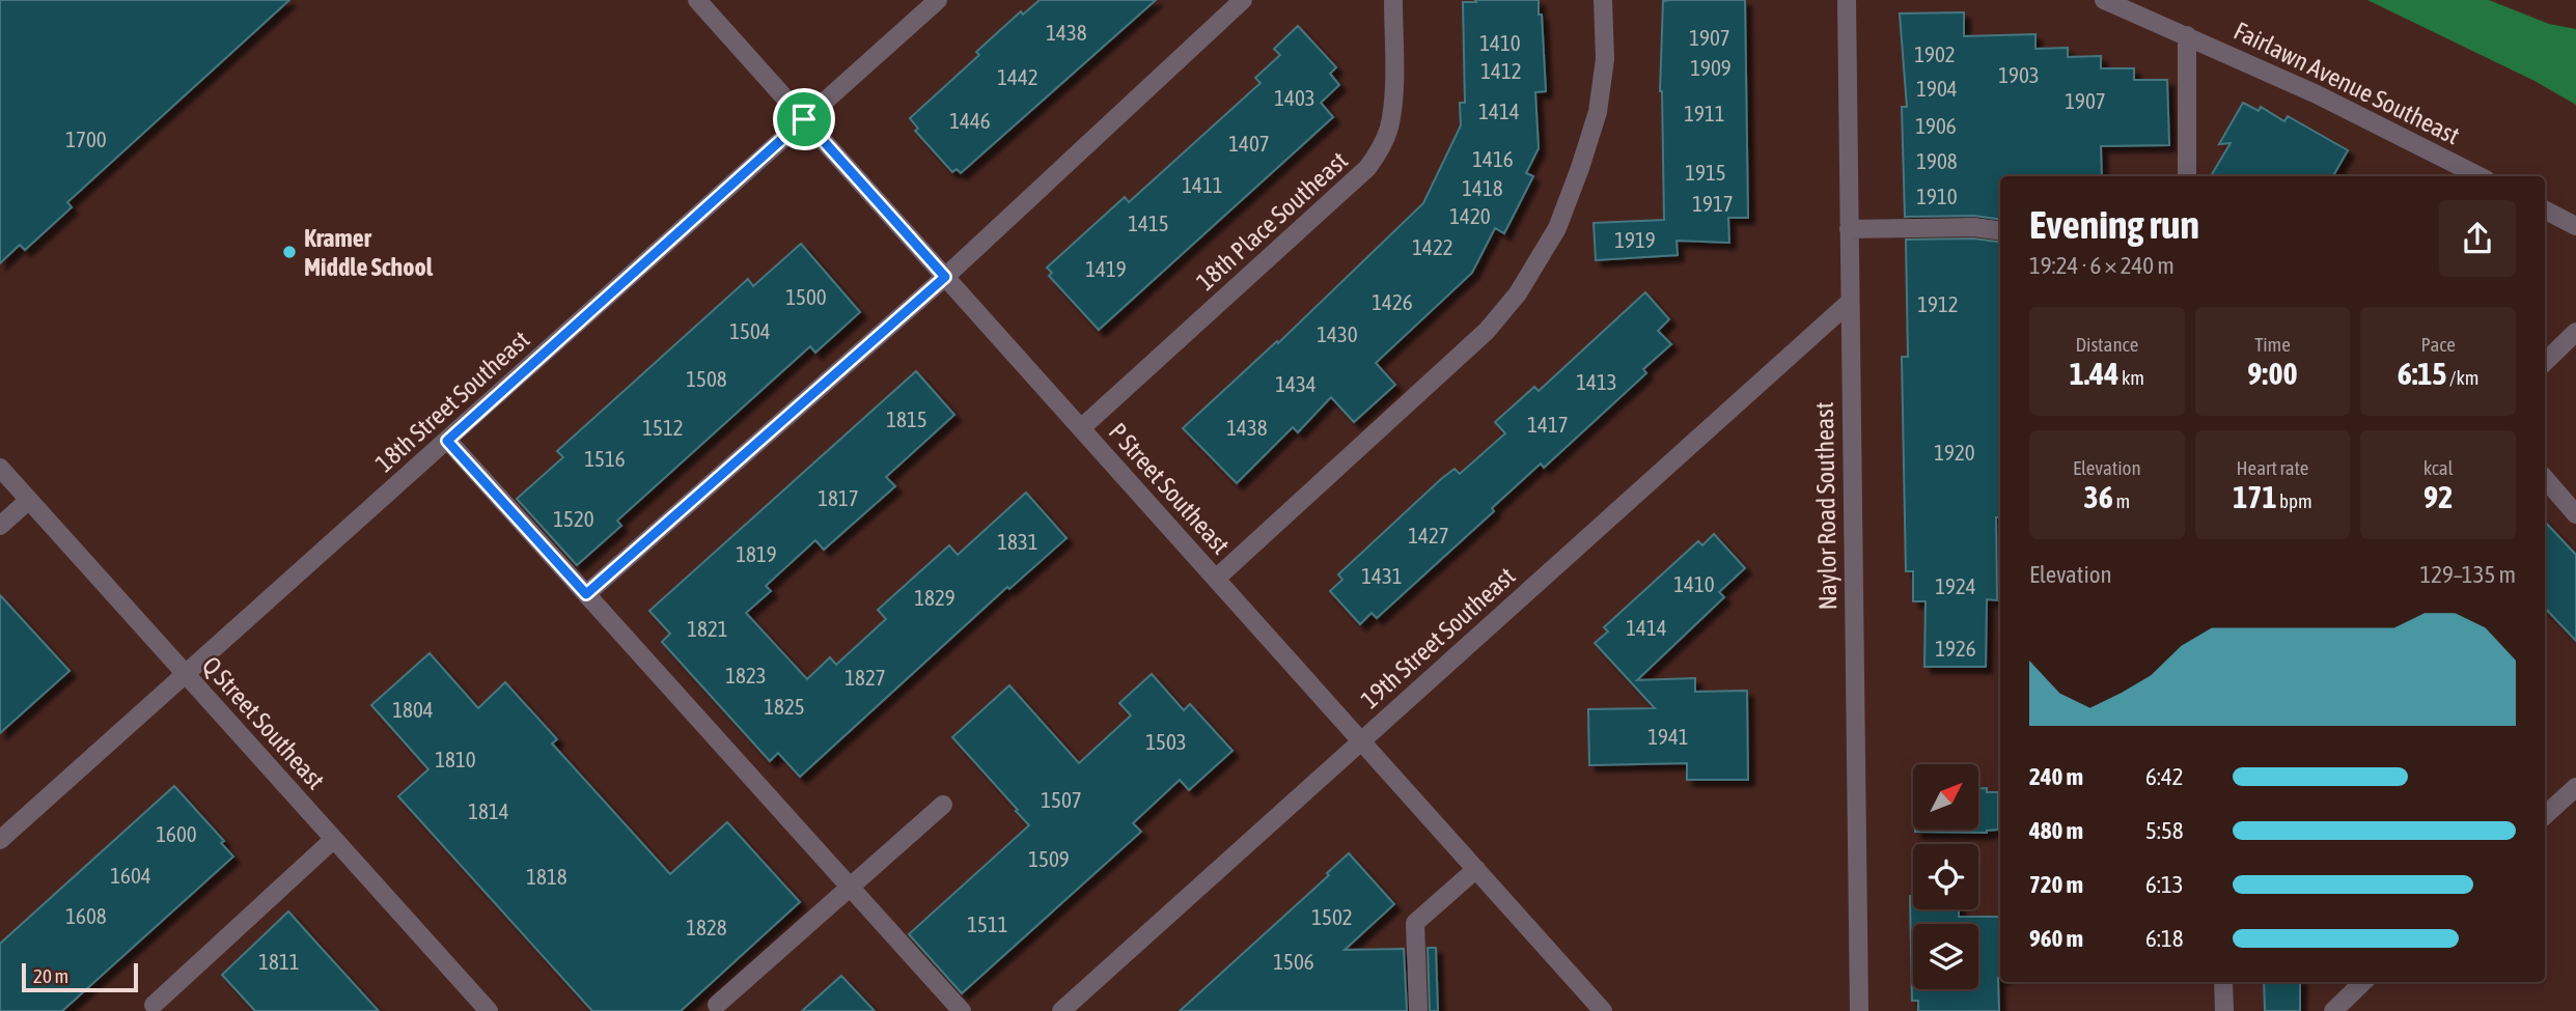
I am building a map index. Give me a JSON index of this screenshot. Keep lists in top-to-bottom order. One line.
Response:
{"streets":{"street":["Fairlawn Avenue Southeast","18th Place Southeast","18th Street Southeast","P Street Southeast","Naylor Road Southeast","19th Street Southeast","Q Street Southeast"]},"crossings":[["18th Place Southeast","P Street Southeast"],["18th Street Southeast","P Street Southeast"],["18th Street Southeast","Q Street Southeast"],["P Street Southeast","19th Street Southeast"],["Naylor Road Southeast","19th Street Southeast"]],"places":["Kramer Middle School"],"house_numbers":["1438","1907","1410","1902","1909","1412","1903","1442","1904","1403","1907","1414","1911","1446","1906","1700","1407","1416","1908","1915","1411","1418","1910","1917","1420","1415","1919","1422","1419","1500","1426","1912","1504","1430","1508","1413","1434","1815","1417","1512","1438","1920","1516","1817","1520","1427","1831","1819","1431","1410","1924","1829","1414","1821","1926","1823","1827","1825","1804","1941","1503","1810","1507","1814","1600","1509","1604","1818","1608","1502","1511","1828","1811","1506"],"scale_bar":"20 m","north":"top right","page":{"heading":["Evening run","19:24 · 6 × 240 m"],"stats":[["Distance","1.44 km"],["Time","9:00"],["Pace","6:15 /km"],["Elevation","36 m"],["Heart rate","171 bpm"],["kcal","92"]],"chart":["Elevation","129–135 m"],"list":[{"name":"240 m","note":"6:42"},{"name":"480 m","note":"5:58"},{"name":"720 m","note":"6:13"},{"name":"960 m","note":"6:18"}],"scale":"20 m"}}
